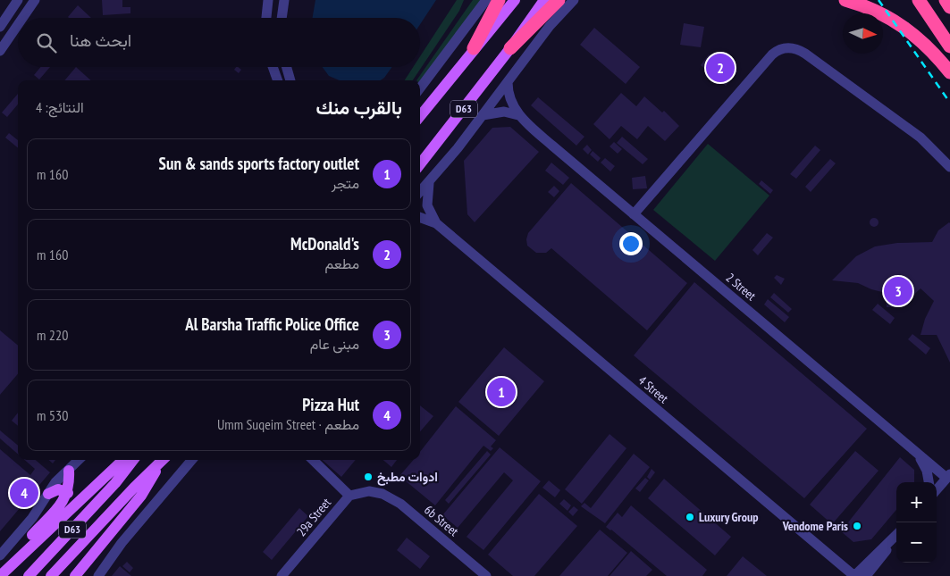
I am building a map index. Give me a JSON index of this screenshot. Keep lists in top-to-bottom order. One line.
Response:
{"streets":{"main road":["D63"],"street":["2 Street","4 Street","29a Street","6b Street"]},"crossings":[["29a Street","6b Street"]],"places":["ادوات مطبخ","Luxury Group","Vendome Paris"],"north":"right","page":{"search":"ابحث هنا","pins":["2","3","1","4"],"heading":["بالقرب منك","النتائج: 4"],"list":[{"mark":"1","name":"Sun & sands sports factory outlet","note":"متجر","value":"160 m"},{"mark":"2","name":"McDonald's","note":"مطعم","value":"160 m"},{"mark":"3","name":"Al Barsha Traffic Police Office","note":"مبنى عام","value":"220 m"},{"mark":"4","name":"Pizza Hut","note":"مطعم · Umm Suqeim Street","value":"530 m"}],"map_buttons":["+","−"]}}
